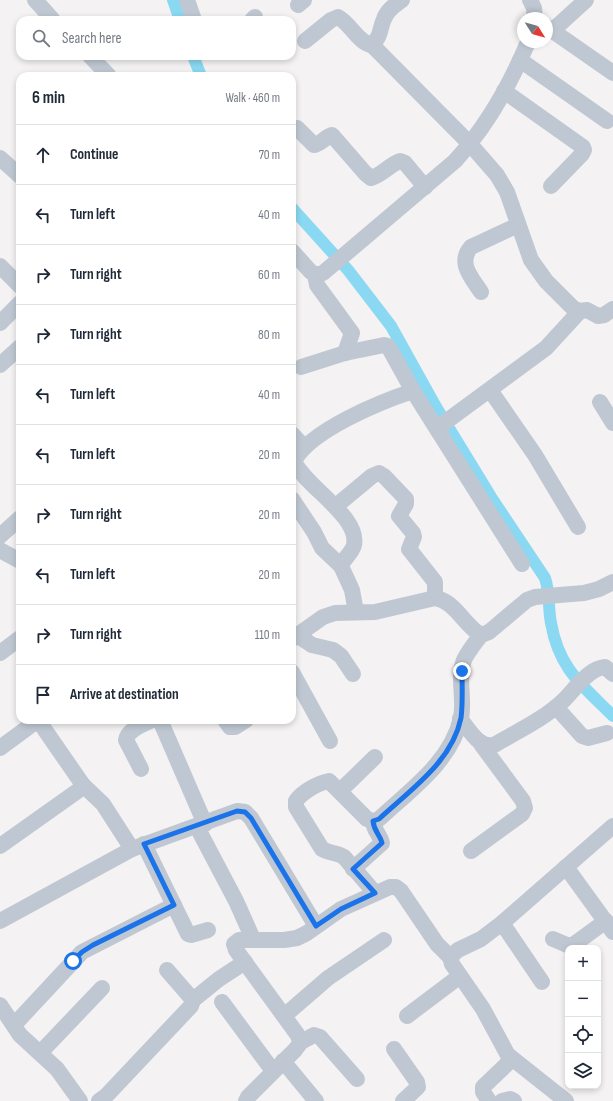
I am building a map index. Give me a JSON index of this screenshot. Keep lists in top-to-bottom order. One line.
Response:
{"north":"bottom right","page":{"search":"Search here","heading":["6 min","Walk · 460 m"],"list":[["Continue","70 m"],["Turn left","40 m"],["Turn right","60 m"],["Turn right","80 m"],["Turn left","40 m"],["Turn left","20 m"],["Turn right","20 m"],["Turn left","20 m"],["Turn right","110 m"],"Arrive at destination"],"map_buttons":["+","−"]}}
